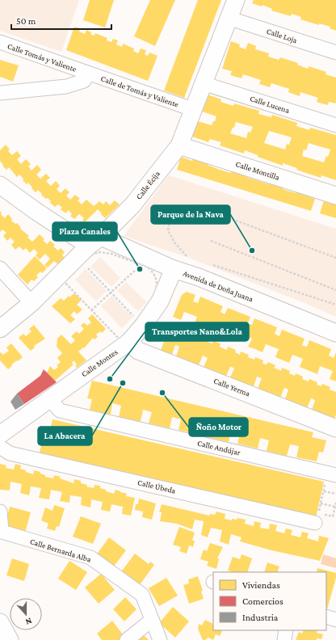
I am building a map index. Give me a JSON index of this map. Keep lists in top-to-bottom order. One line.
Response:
{"streets":{"street":["Calle Loja","Calle Tomás y Valiente","Calle de Tomás y Valiente","Calle Lucena","Calle Montilla","Calle Écija","Avenida de Doña Juana","Calle Montes","Calle Yerma","Calle Andújar","Calle Úbeda","Calle Bernarda Alba"]},"crossings":[["Calle Loja","Calle Écija"],["Calle Tomás y Valiente","Calle de Tomás y Valiente"],["Calle de Tomás y Valiente","Calle Écija"],["Calle Lucena","Calle Écija"],["Calle Montilla","Calle Écija"],["Calle Écija","Avenida de Doña Juana"],["Avenida de Doña Juana","Calle Montes"],["Calle Montes","Calle Yerma"],["Calle Montes","Calle Andújar"]],"places":["Parque de la Nava","Plaza Canales","Transportes Nano&Lola","La Abacera","Ñoño Motor"],"legend":["Viviendas","Comercios","Industria"],"scale_bar":"50 m","north":"bottom"}
